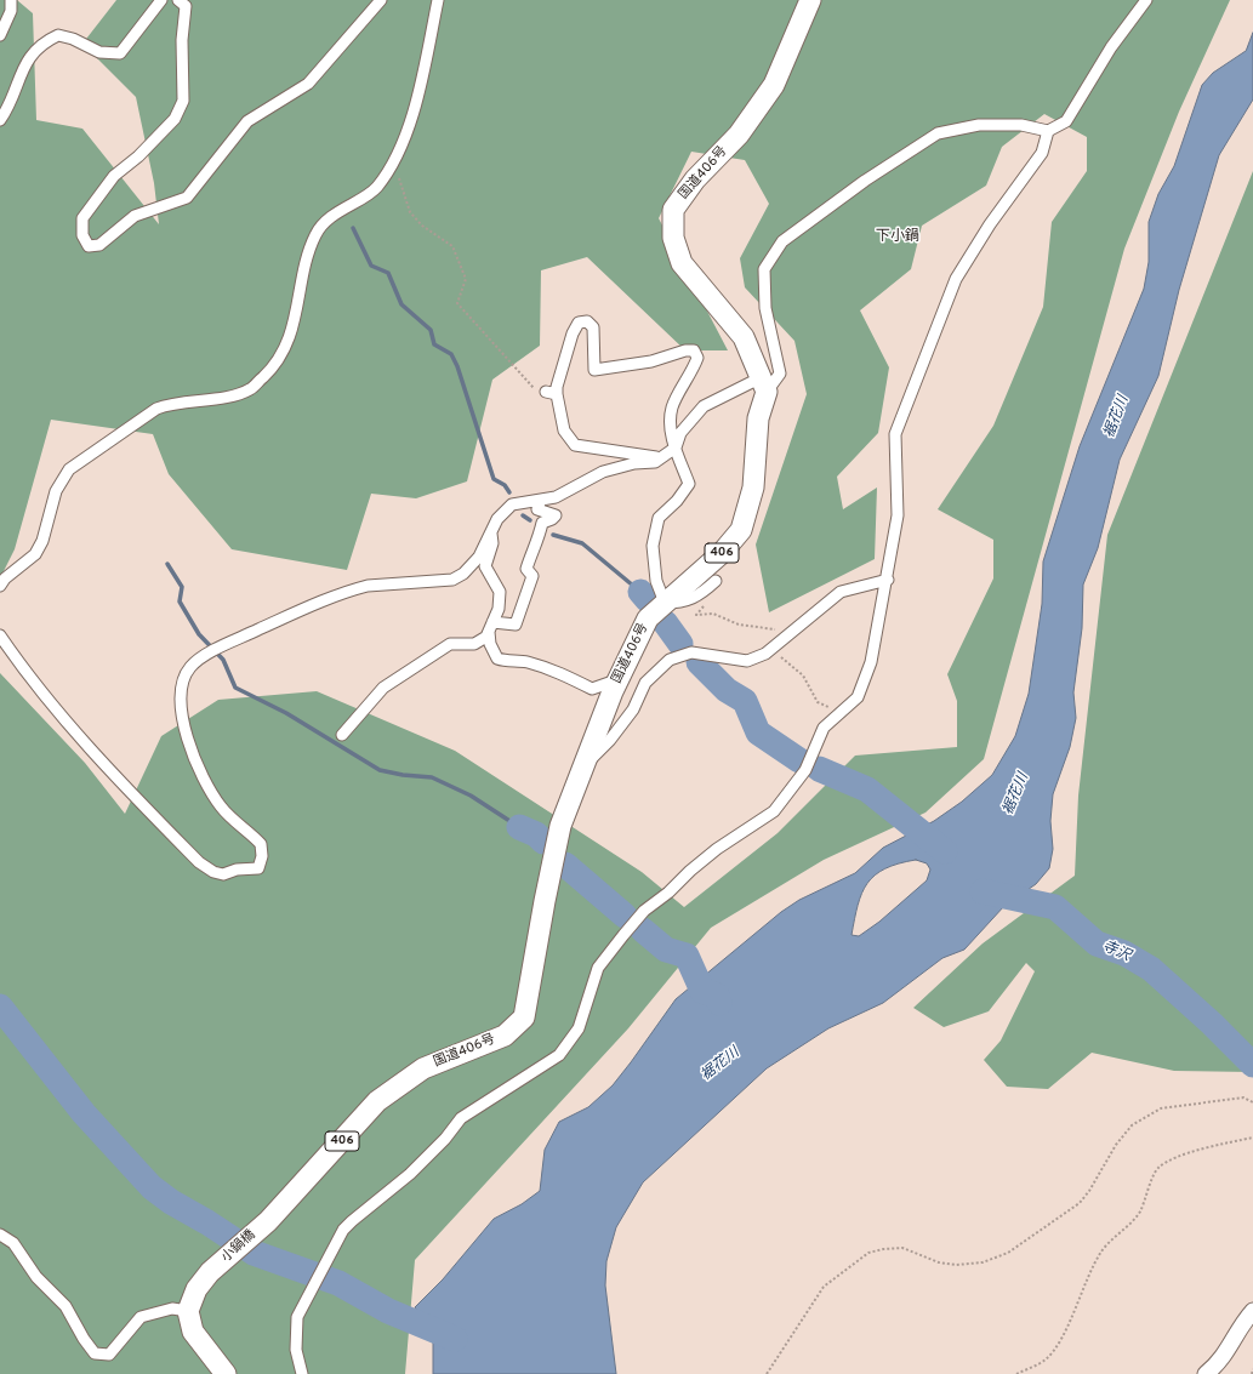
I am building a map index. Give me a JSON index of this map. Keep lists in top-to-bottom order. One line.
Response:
{"streets":{"highway":["国道406号","406","小鍋橋"]},"crossings":[["国道406号","小鍋橋"]],"districts":["下小鍋"],"water":["裾花川","寺沢"]}
